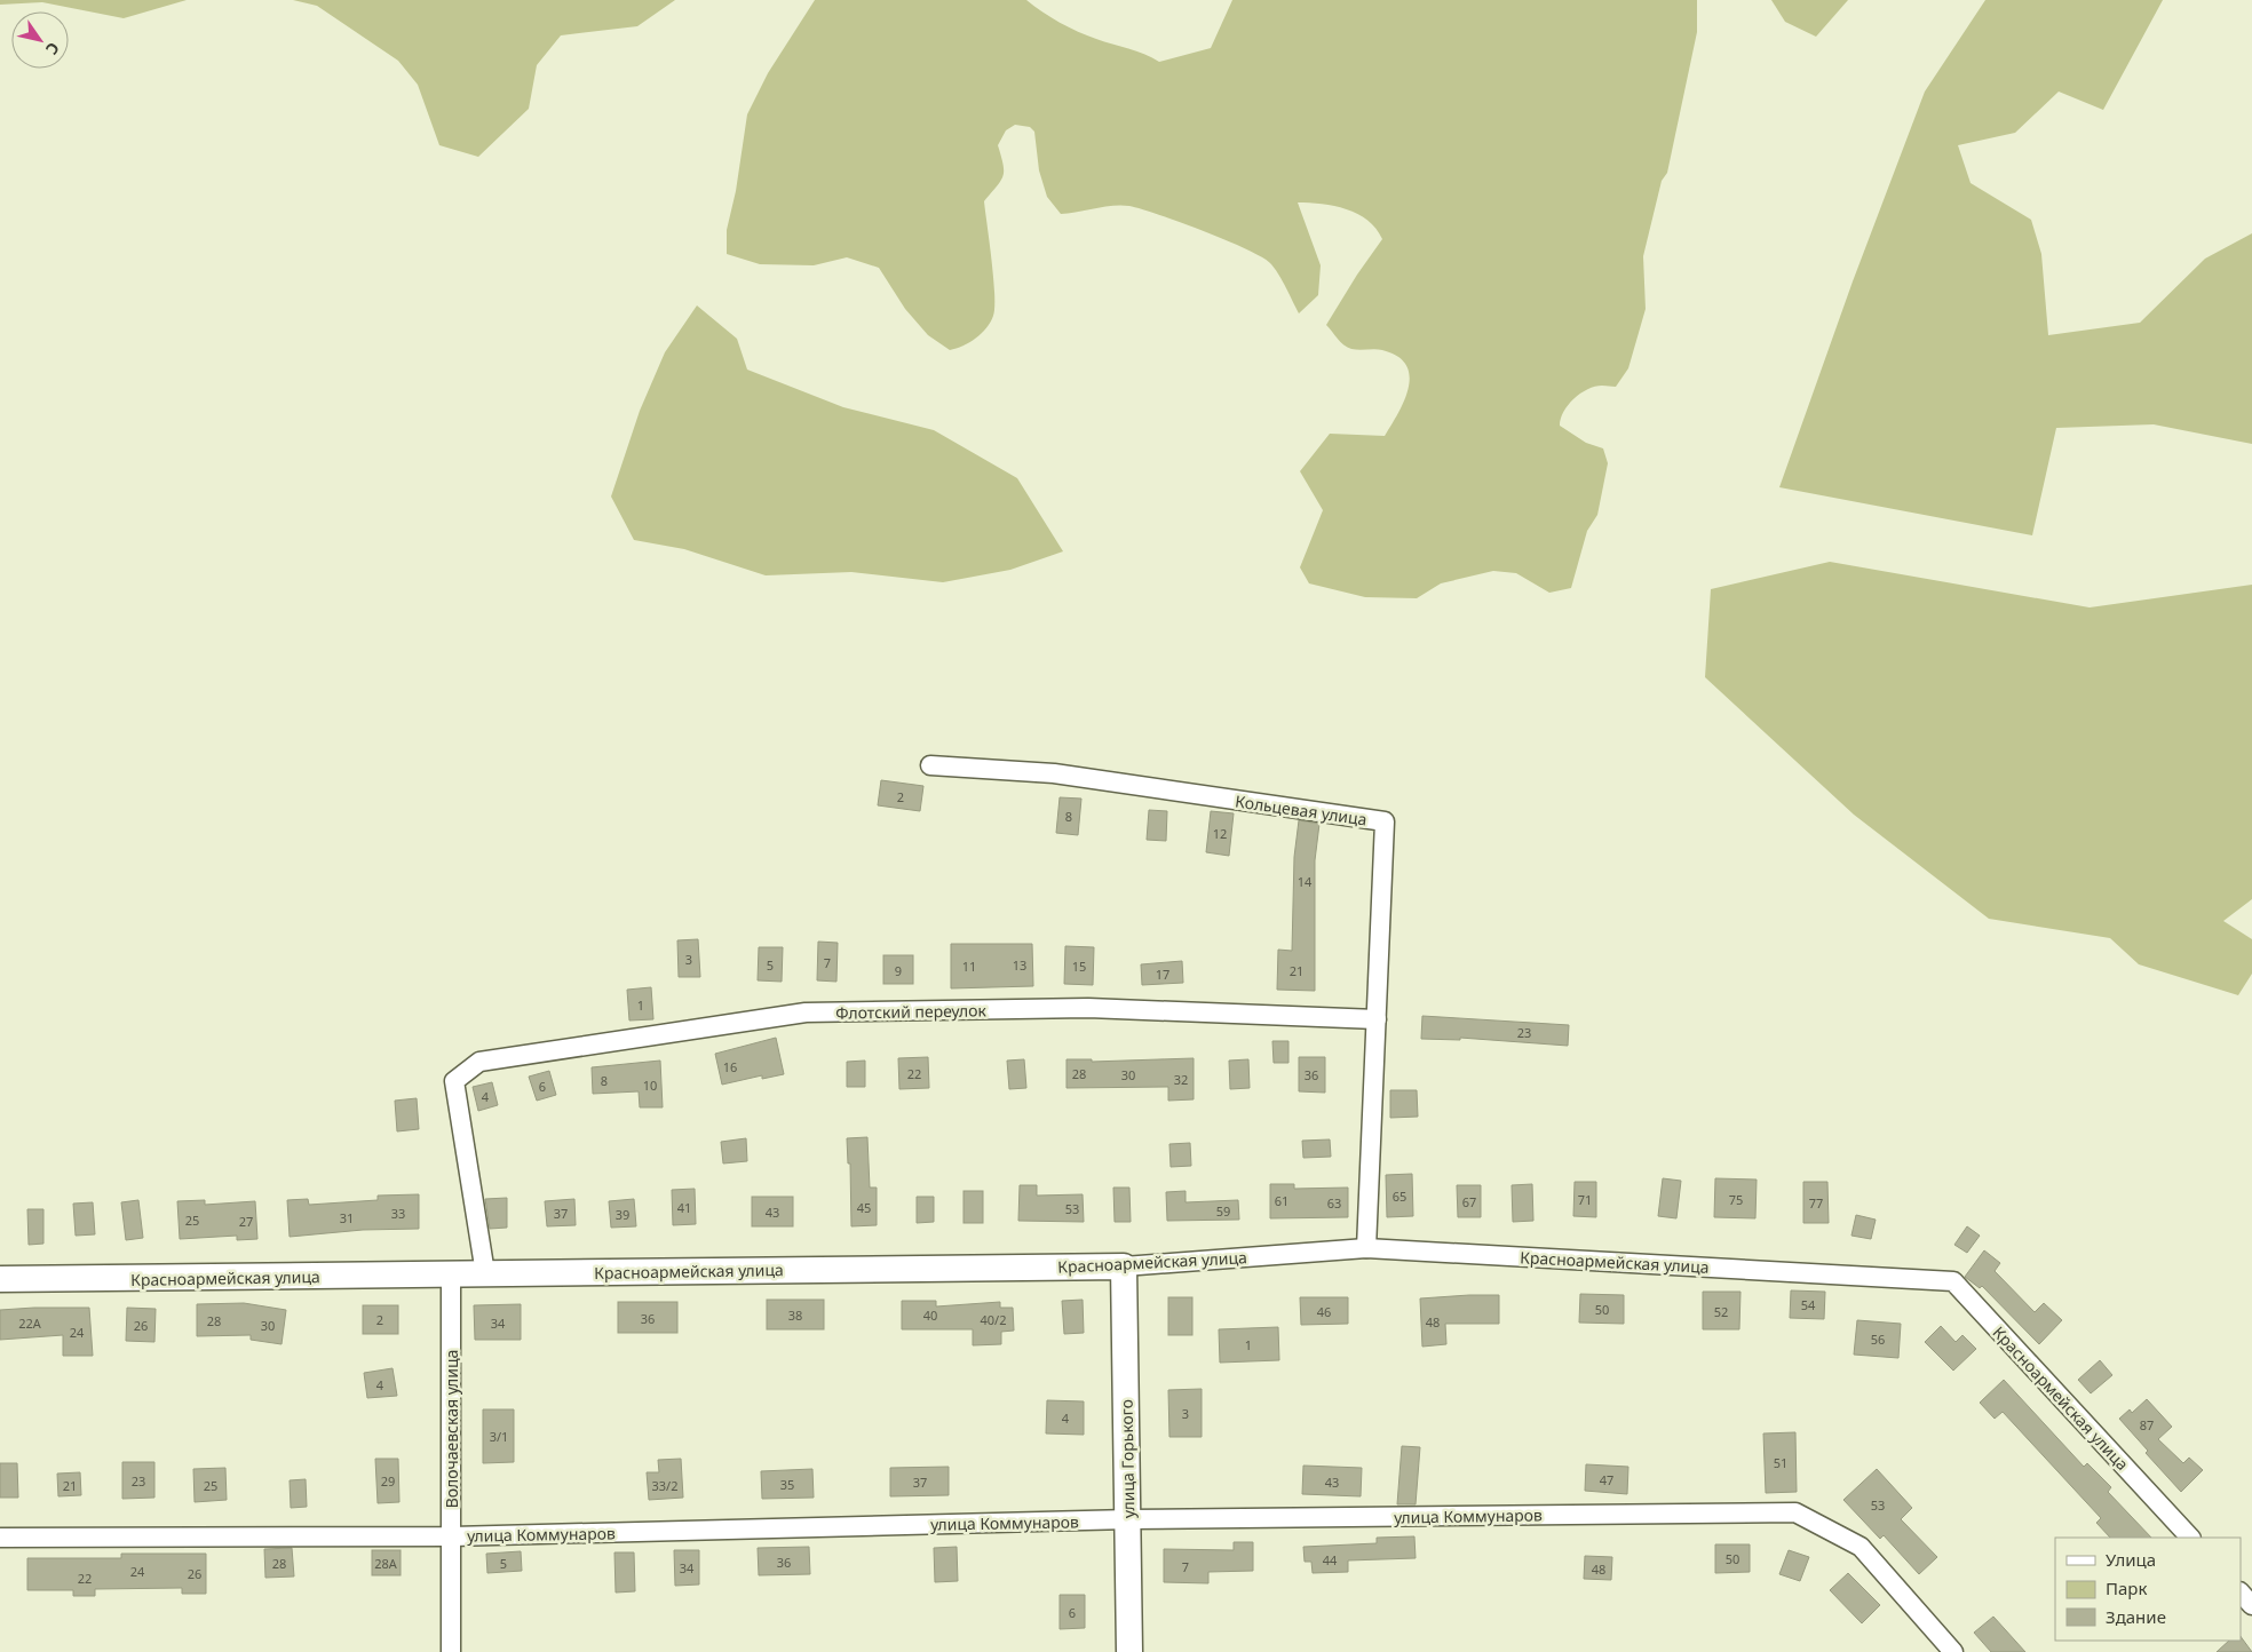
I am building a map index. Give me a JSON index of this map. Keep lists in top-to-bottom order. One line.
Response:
{"streets":{"street":["Кольцевая улица","Флотский переулок","Красноармейская улица","Волочаевская улица","улица Горького","улица Коммунаров"]},"crossings":[["Кольцевая улица","Флотский переулок"],["Кольцевая улица","Красноармейская улица"],["Флотский переулок","Красноармейская улица"],["Красноармейская улица","Волочаевская улица"],["Красноармейская улица","улица Горького"],["Волочаевская улица","улица Коммунаров"],["улица Горького","улица Коммунаров"]],"house_numbers":["2","8","12","14","3","7","5","13","11","15","9","21","17","1","23","16","22","28","30","36","32","8","10","6","4","65","71","75","61","67","63","77","41","45","53","59","43","33","37","39","31","25","27","54","50","46","52","38","40","36","2","40/2","28","48","22А","34","26","30","24","56","1","4","3","4","87","3/1","51","47","23","29","37","43","35","21","25","33/2","53","50","44","36","28","28А","5","7","34","48","24","26","22","6"],"legend":["Улица","Парк","Здание"],"north":"bottom right"}
